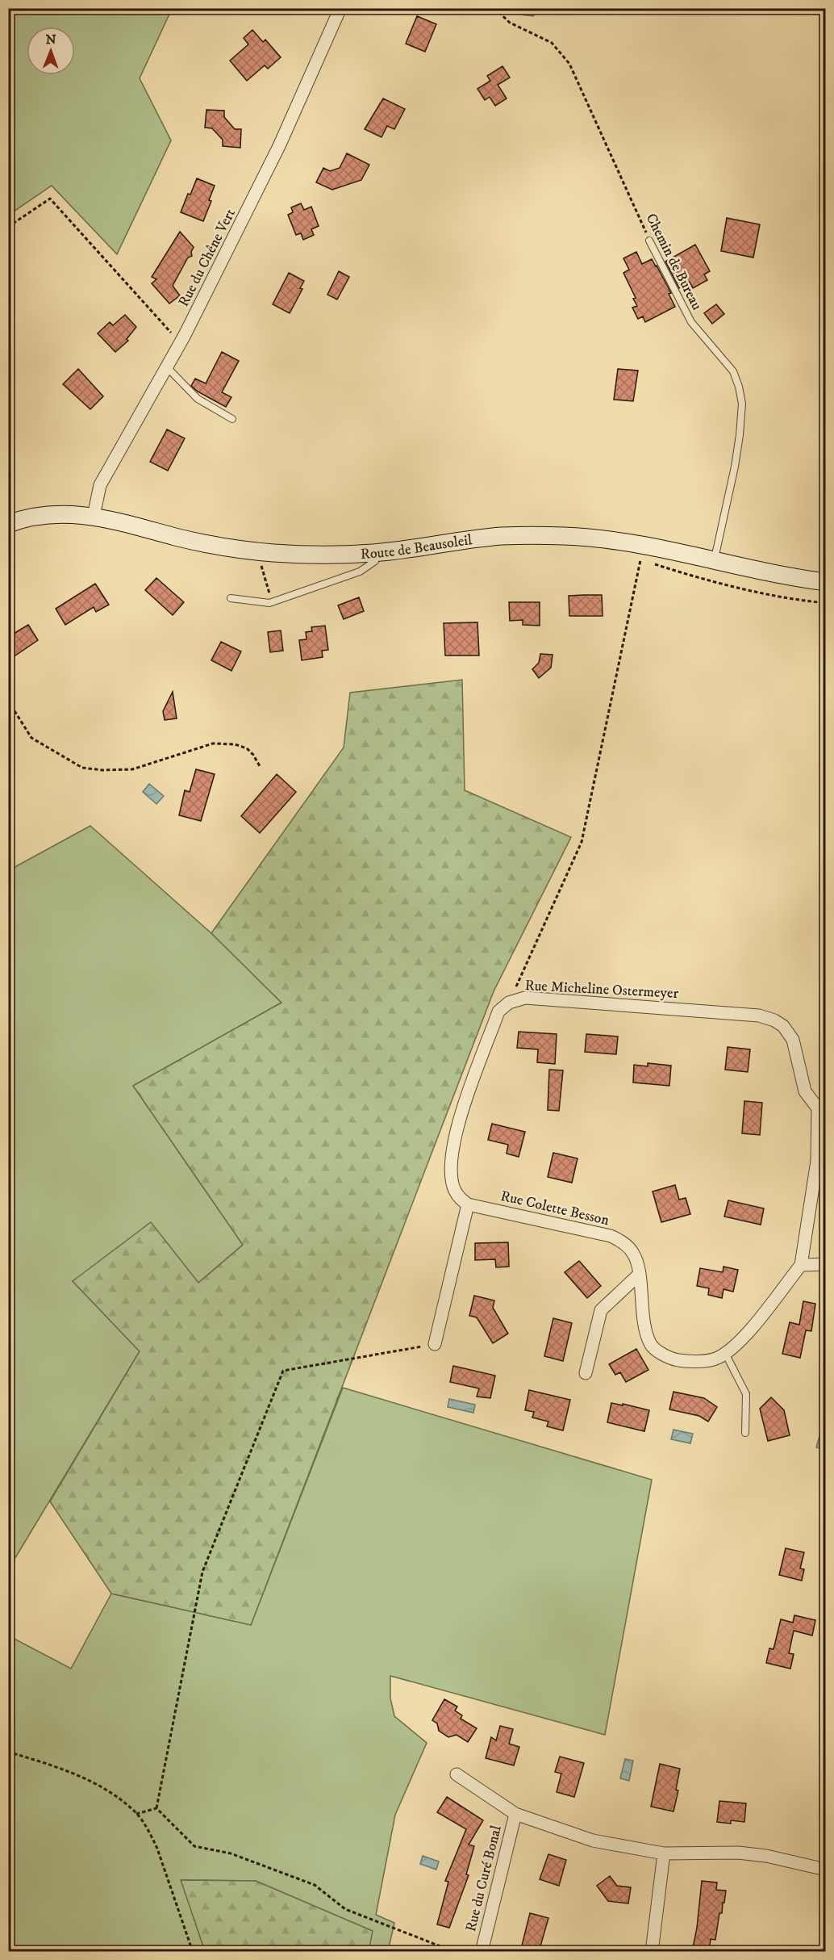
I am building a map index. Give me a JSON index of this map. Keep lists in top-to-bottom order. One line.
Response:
{"streets":{"main road":["Route de Beausoleil"],"street":["Rue du Chêne Vert","Rue Micheline Ostermeyer","Rue Colette Besson","Rue du Curé Bonal"],"lane":["Chemin de Bureau"]},"crossings":[["Rue du Chêne Vert","Route de Beausoleil"],["Chemin de Bureau","Route de Beausoleil"],["Rue Micheline Ostermeyer","Rue Colette Besson"]],"north":"top"}
